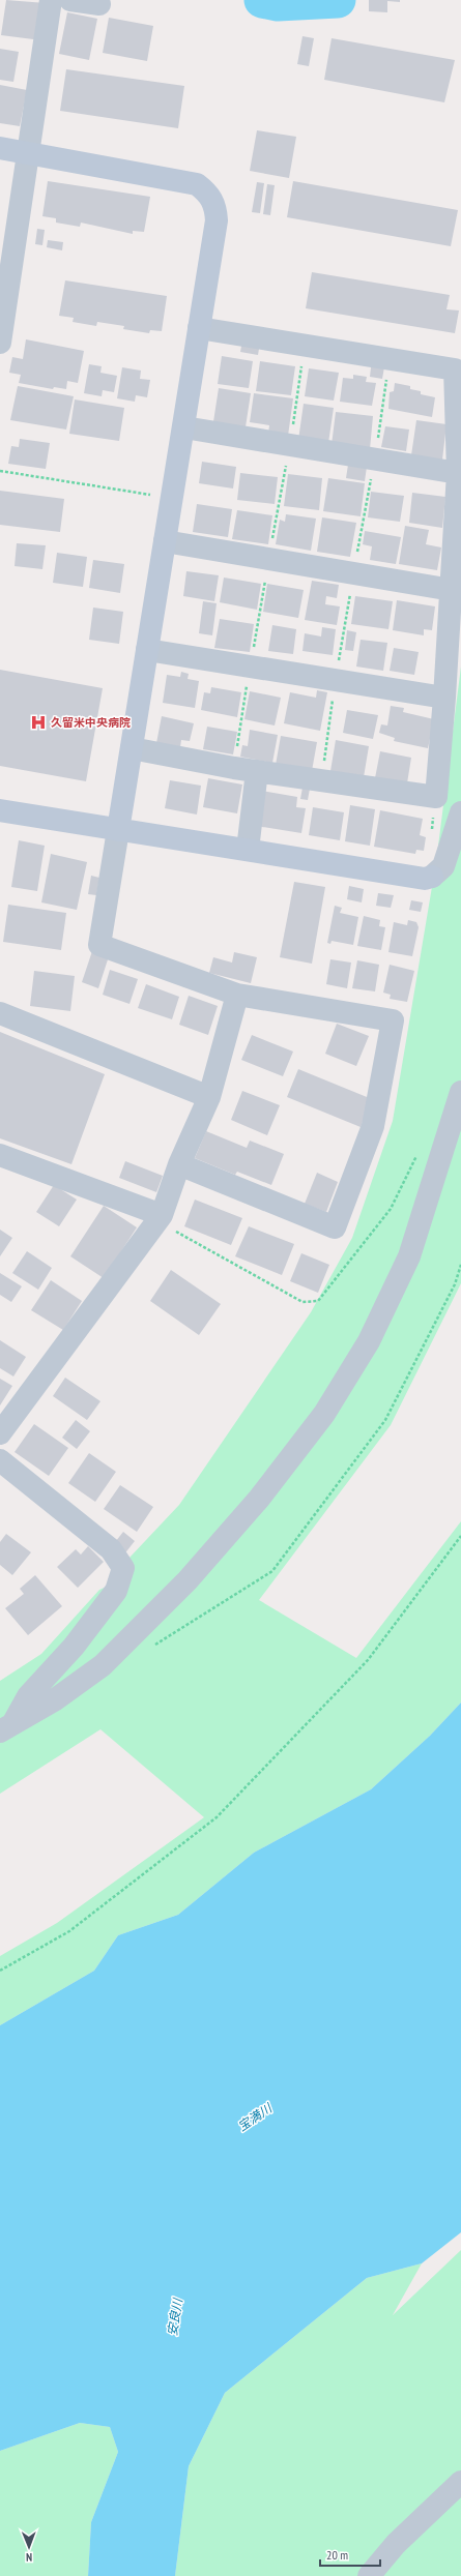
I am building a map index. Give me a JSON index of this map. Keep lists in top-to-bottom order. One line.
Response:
{"water":["宝満川","安良川"],"places":{"hospital":["久留米中央病院"]},"scale_bar":"20 m","north":"bottom"}
